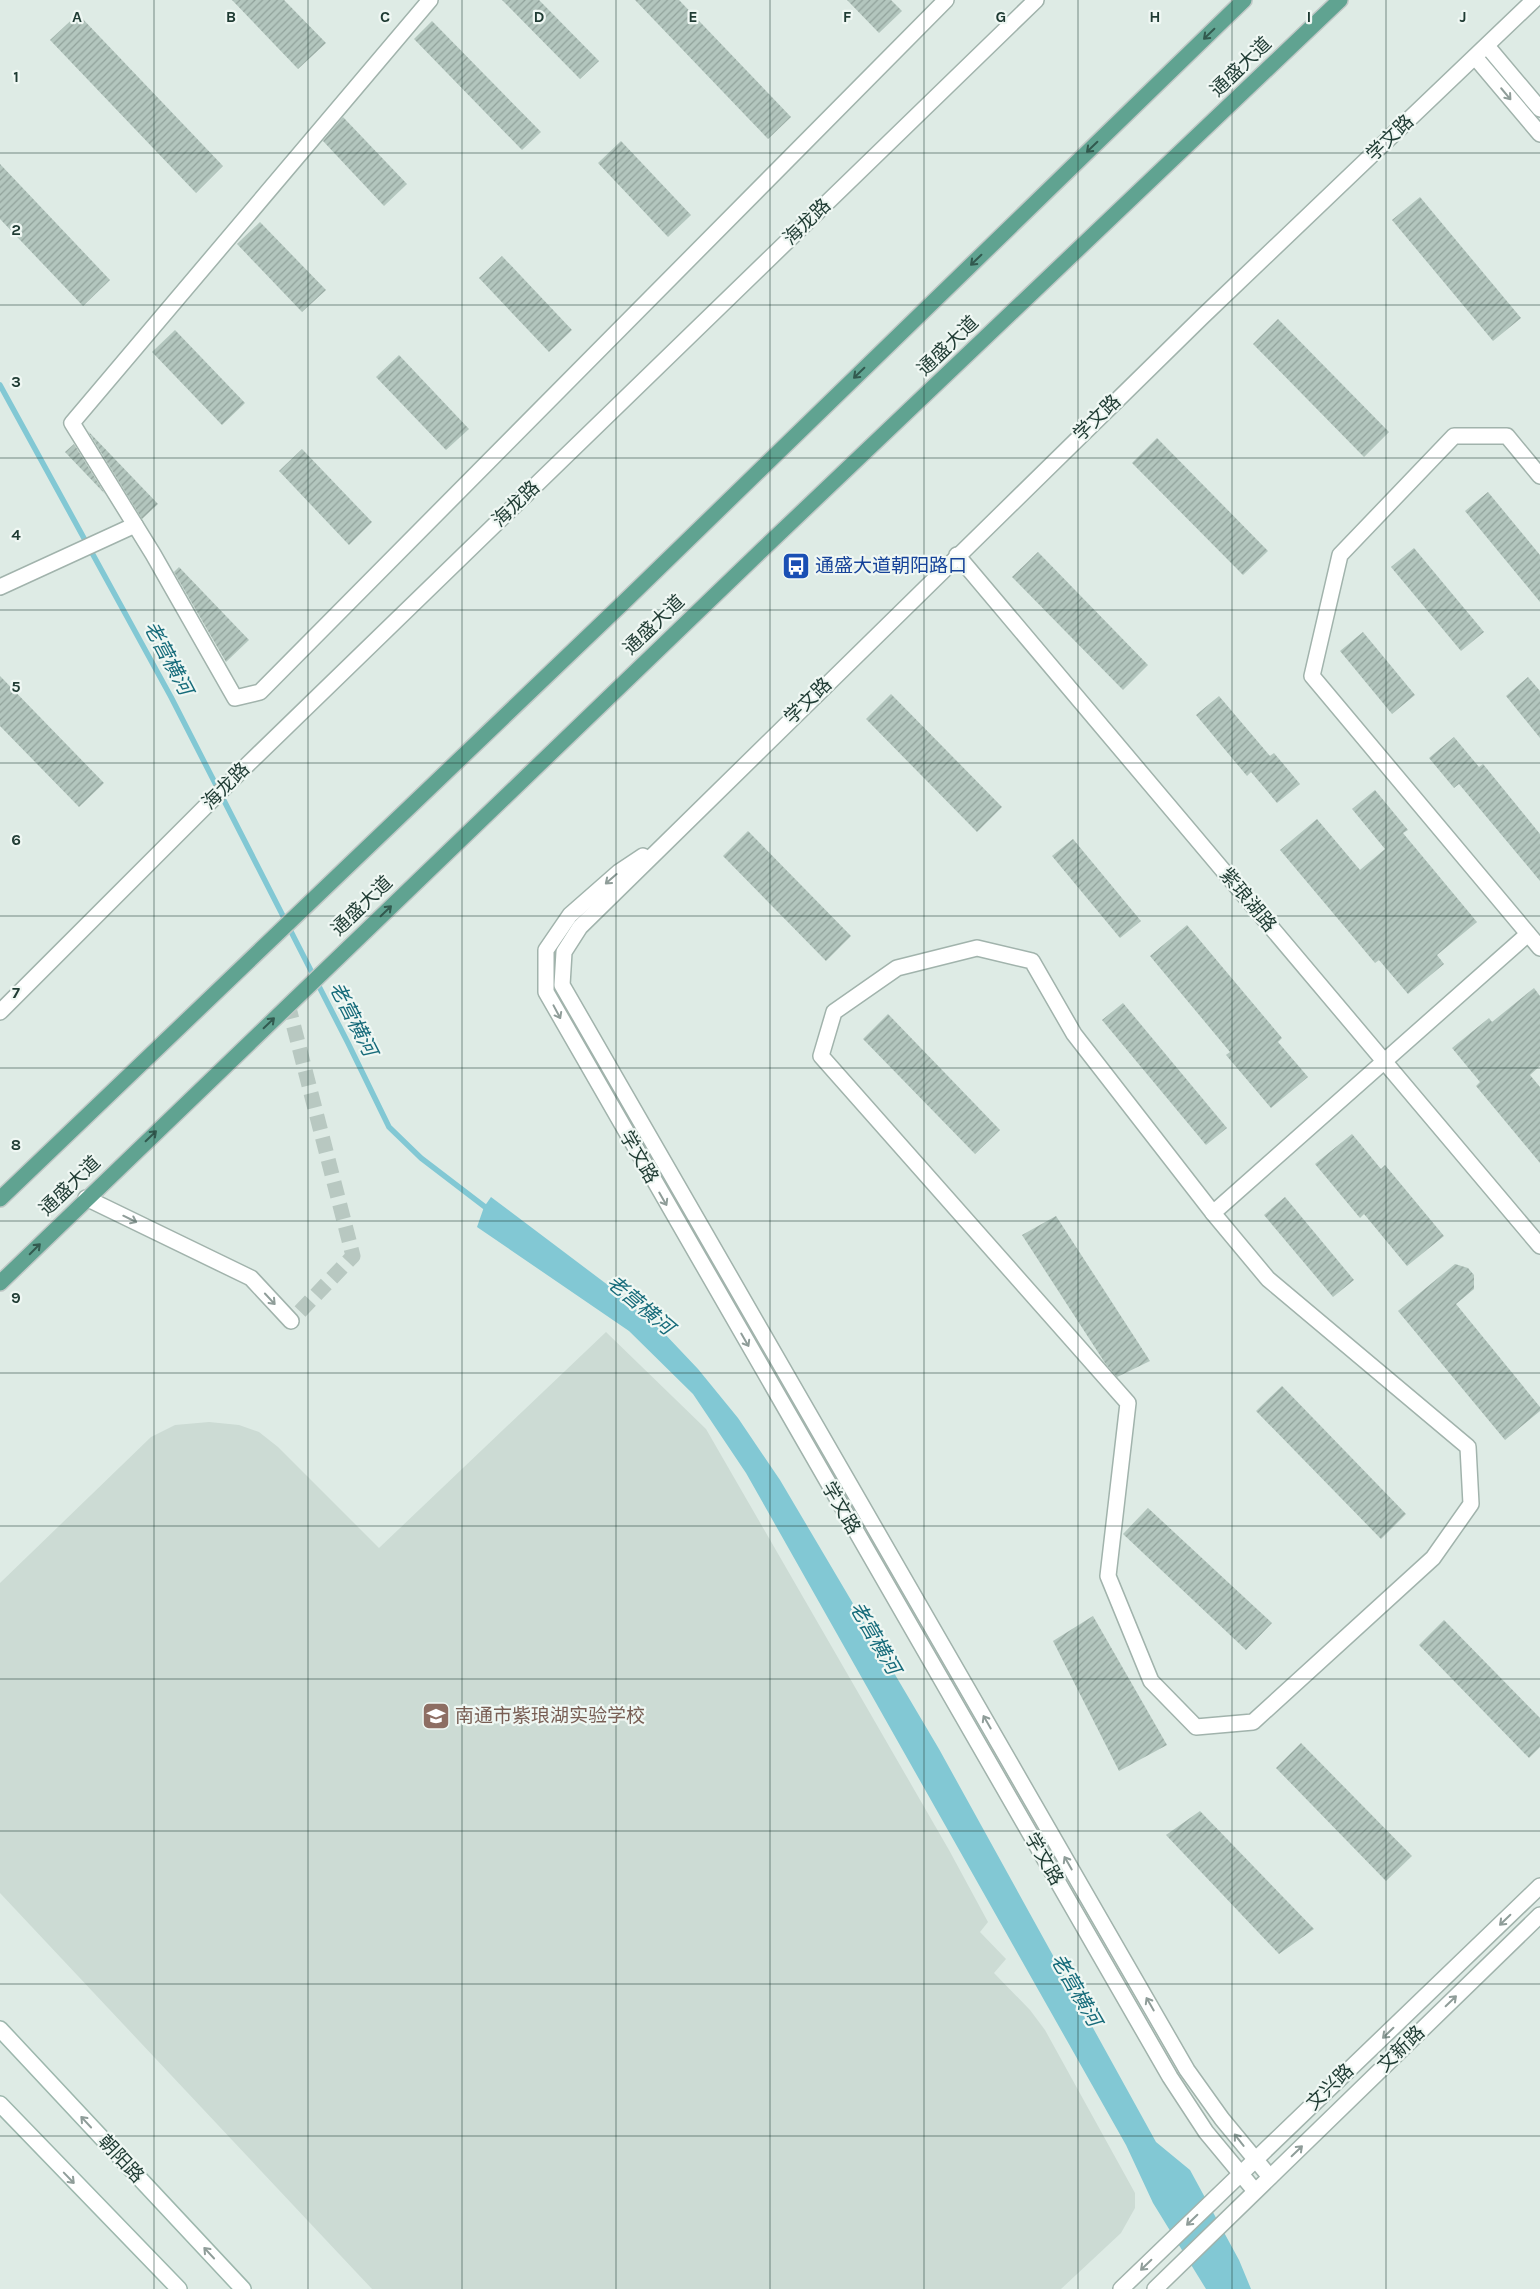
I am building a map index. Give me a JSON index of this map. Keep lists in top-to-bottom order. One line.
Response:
{"streets":{"main road":["通盛大道"],"street":["学文路","海龙路","紫琅湖路","文新路","文兴路","朝阳路"]},"crossings":[["学文路","紫琅湖路"],["学文路","文新路"],["学文路","文兴路"]],"one_way":["文新路","文兴路"],"water":["老营横河"],"places":{"bus stop":["通盛大道朝阳路口"],"school or university":["南通市紫琅湖实验学校"]},"grid":{"columns":["A","B","C","D","E","F","G","H","I","J"],"rows":["1","2","3","4","5","6","7","8","9"]}}
